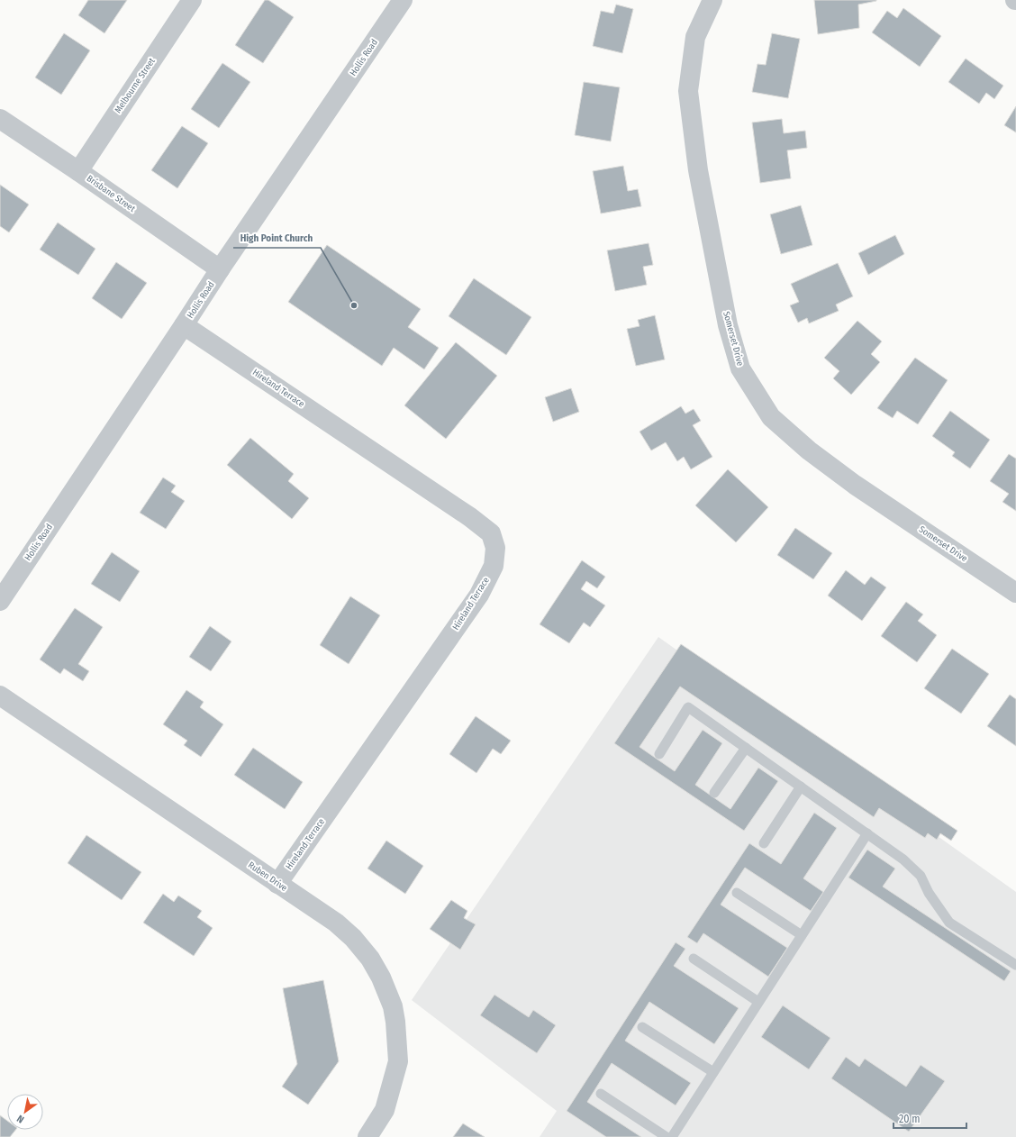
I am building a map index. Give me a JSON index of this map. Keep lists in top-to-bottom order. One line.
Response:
{"streets":{"street":["Hollis Road","Melbourne Street","Brisbane Street","Somerset Drive","Hireland Terrace","Ruben Drive"]},"crossings":[["Hollis Road","Brisbane Street"],["Hollis Road","Hireland Terrace"],["Melbourne Street","Brisbane Street"],["Hireland Terrace","Ruben Drive"]],"places":["High Point Church"],"scale_bar":"20 m","north":"bottom left"}
